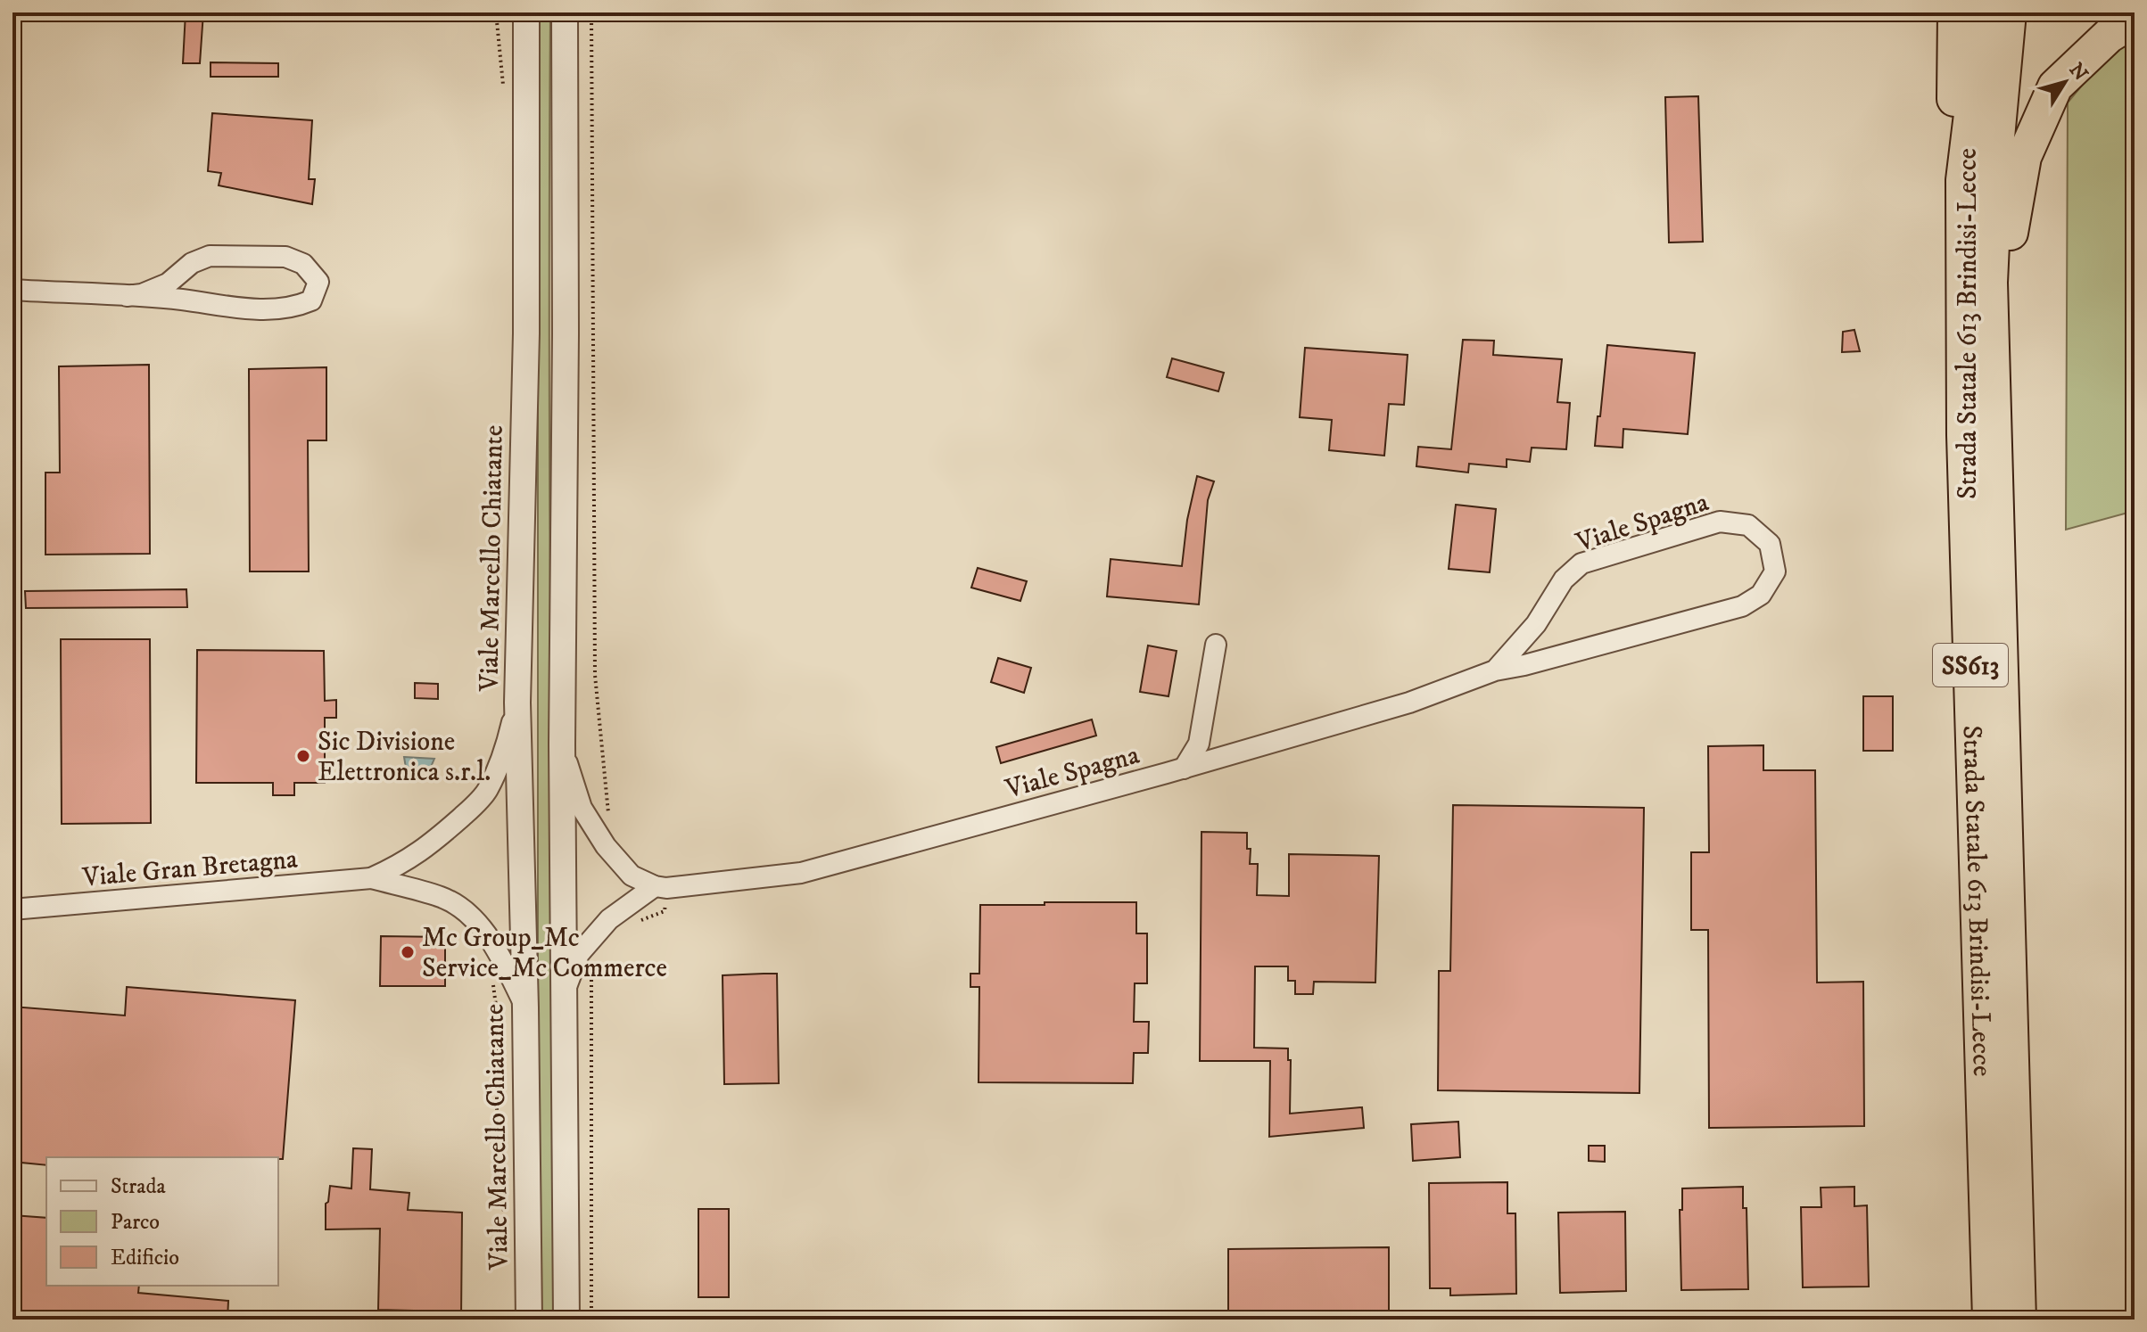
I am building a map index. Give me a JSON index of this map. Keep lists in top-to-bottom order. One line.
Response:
{"streets":{"highway":["Strada Statale 613 Brindisi-Lecce","SS613"],"street":["Viale Spagna","Viale Marcello Chiatante","Viale Gran Bretagna"]},"crossings":[["Viale Marcello Chiatante","Viale Gran Bretagna"]],"places":["Sic Divisione Elettronica s.r.l.","Mc Group_Mc Service_Mc Commerce"],"legend":["Strada","Parco","Edificio"],"north":"top right"}
